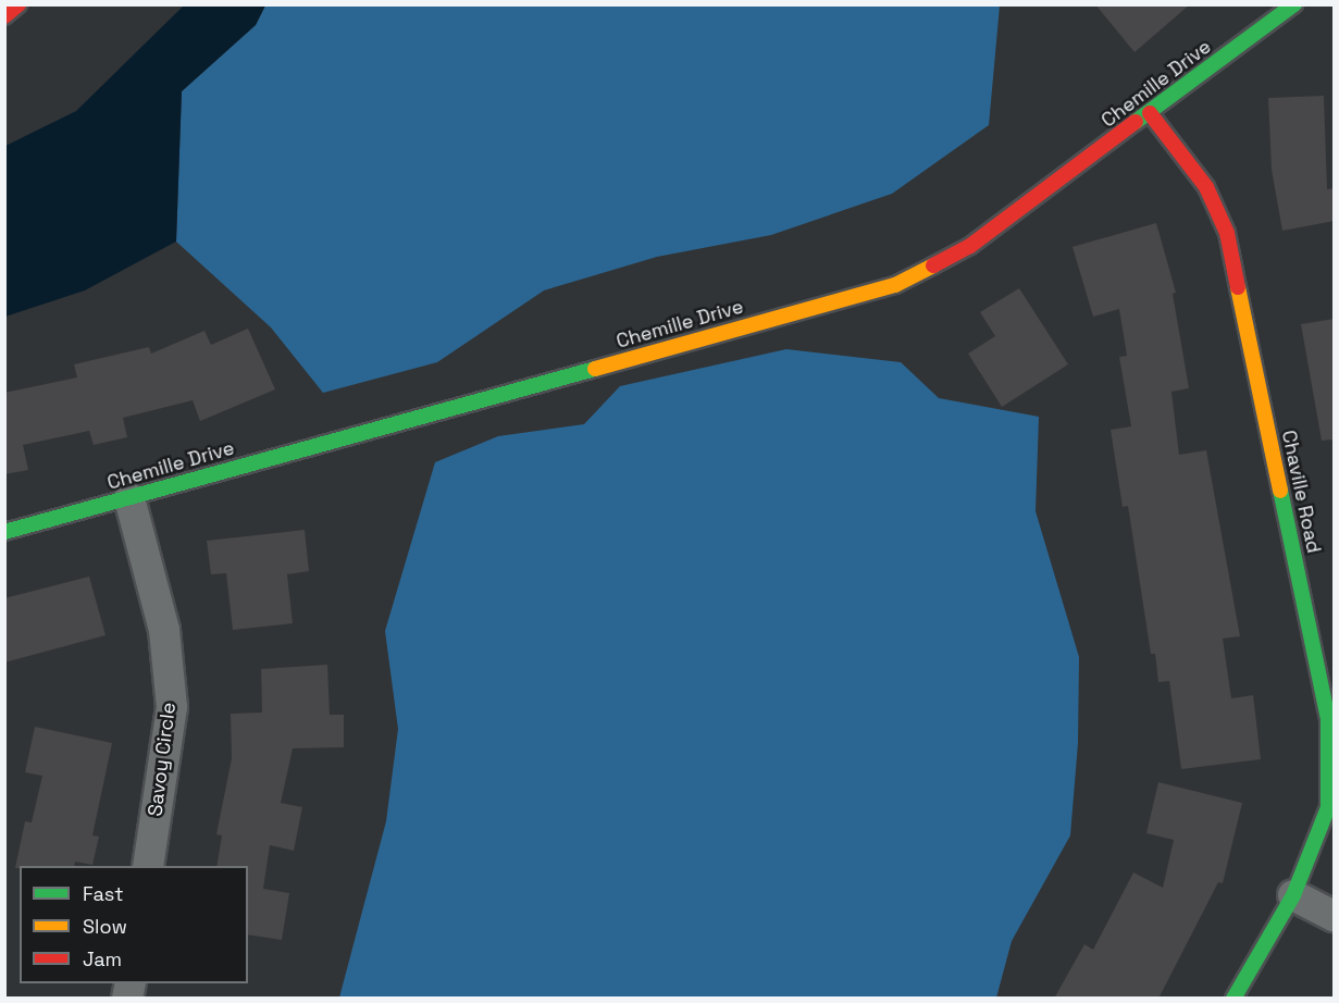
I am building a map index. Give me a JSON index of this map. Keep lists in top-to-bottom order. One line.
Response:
{"streets":{"main road":["Chemille Drive","Chaville Road"],"street":["Savoy Circle"]},"crossings":[["Chemille Drive","Chaville Road"],["Chemille Drive","Savoy Circle"]],"legend":["Fast","Slow","Jam"]}
